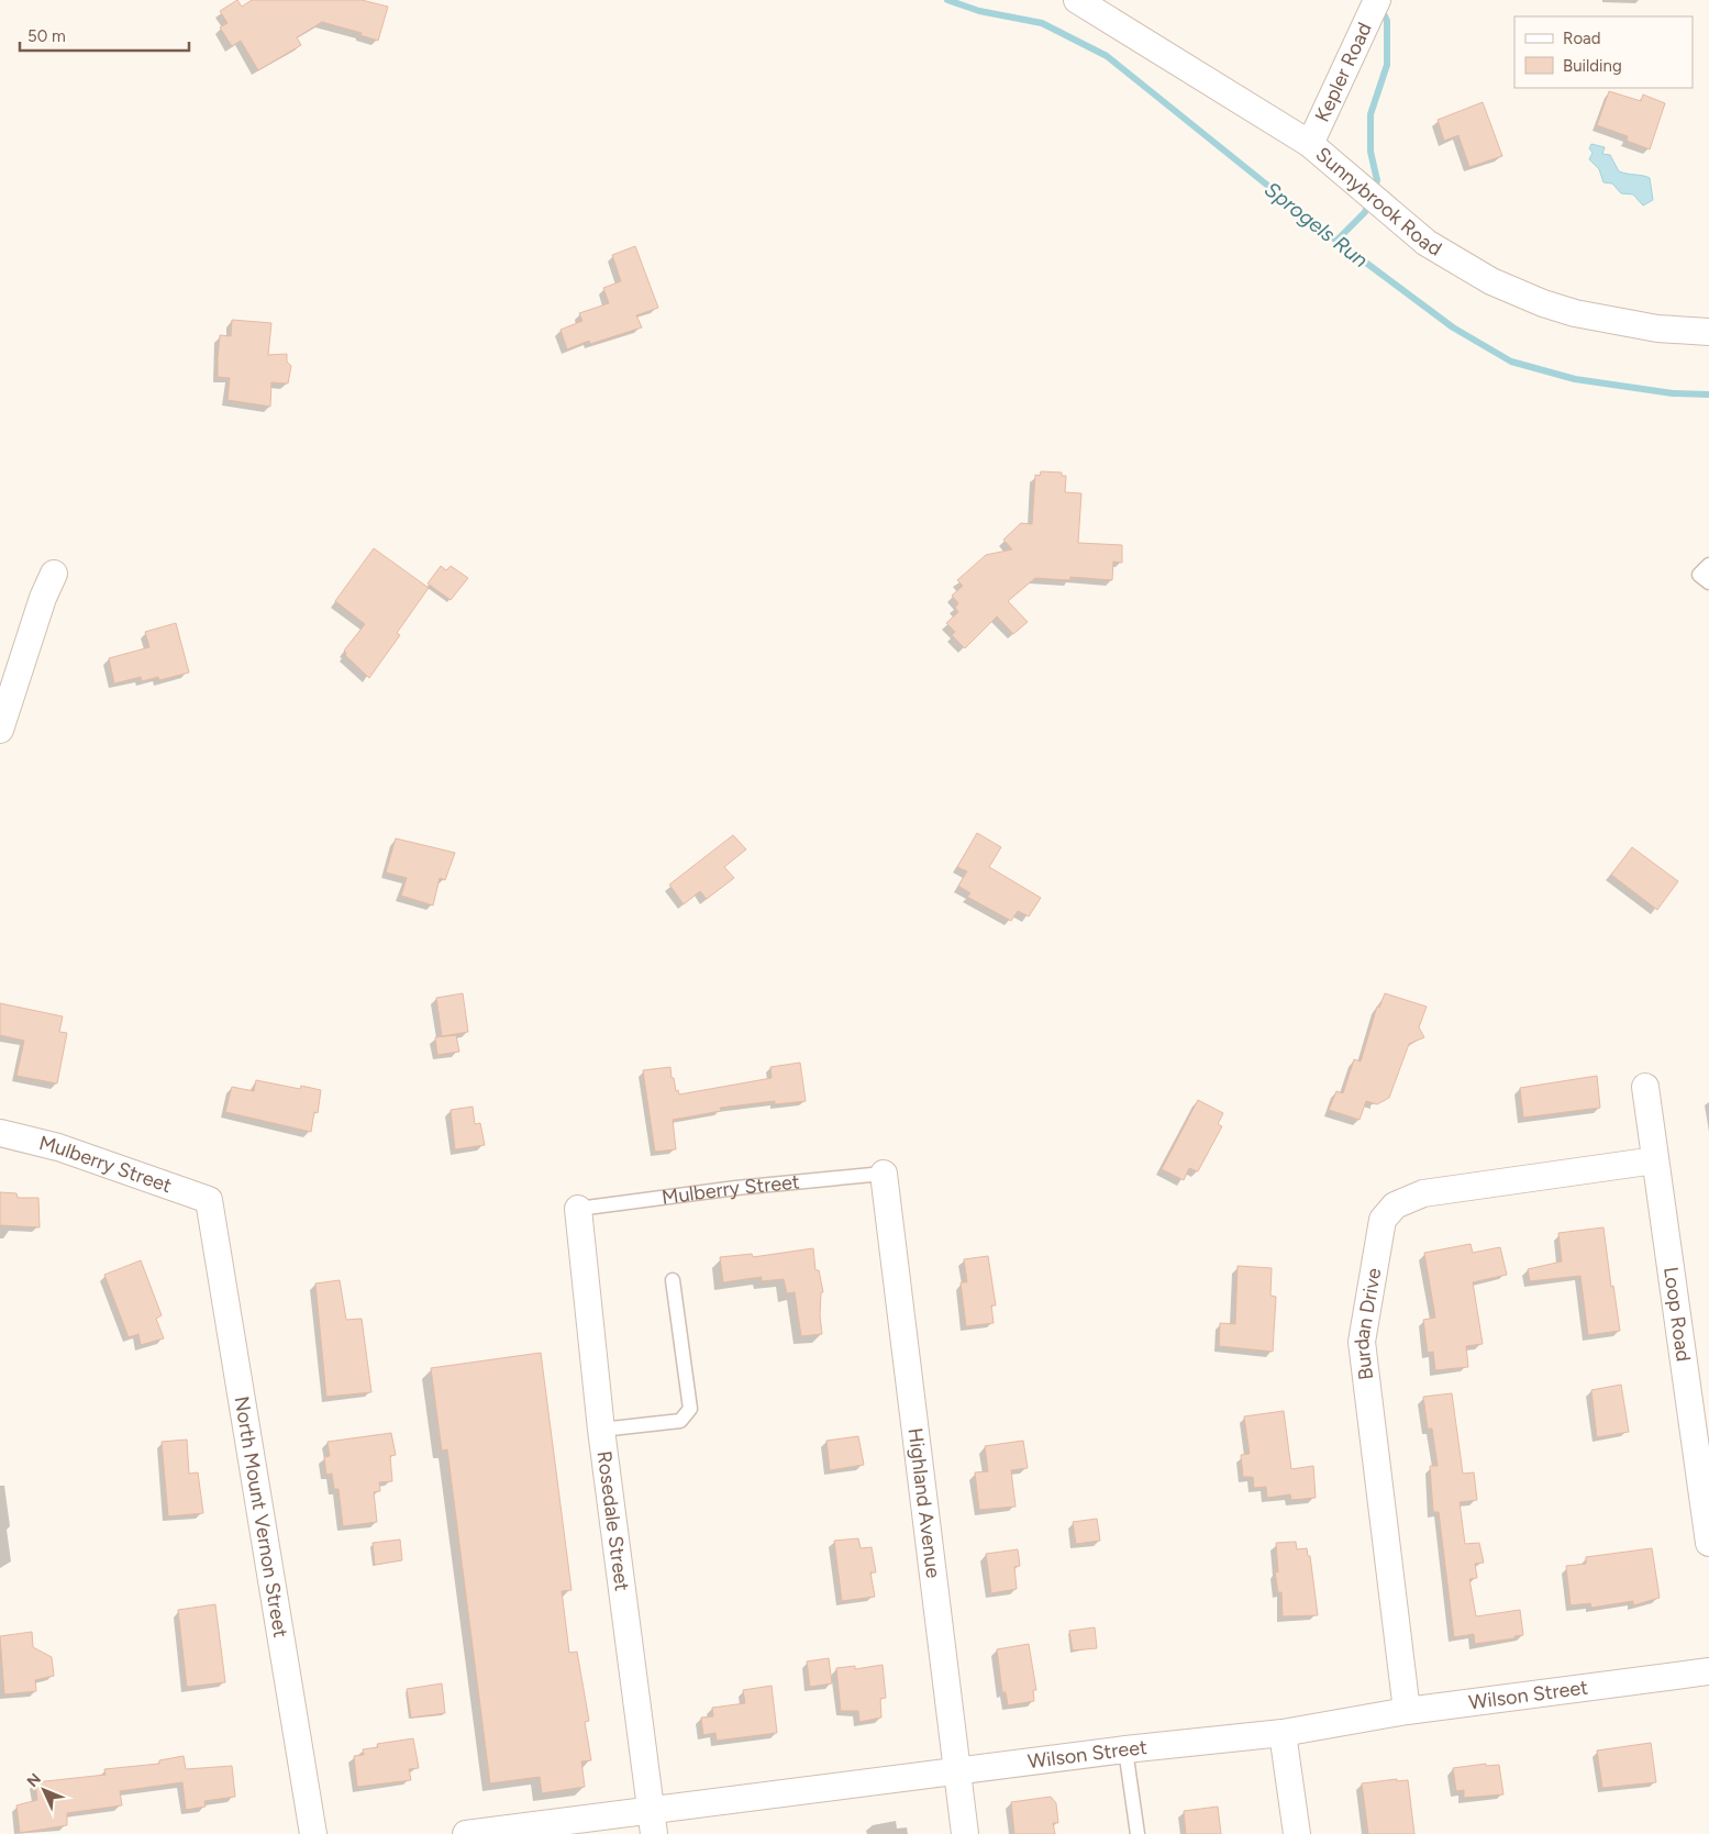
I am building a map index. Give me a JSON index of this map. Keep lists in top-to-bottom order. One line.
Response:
{"streets":{"street":["Kepler Road","Sunnybrook Road","Mulberry Street","Loop Road","Burdan Drive","Highland Avenue","North Mount Vernon Street","Rosedale Street","Wilson Street"]},"crossings":[["Kepler Road","Sunnybrook Road"],["Mulberry Street","Highland Avenue"],["Mulberry Street","North Mount Vernon Street"],["Mulberry Street","Rosedale Street"],["Loop Road","Burdan Drive"],["Burdan Drive","Wilson Street"],["Highland Avenue","Wilson Street"],["Rosedale Street","Wilson Street"]],"water":["Sprogels Run"],"legend":["Road","Building"],"scale_bar":"50 m","north":"top left"}
